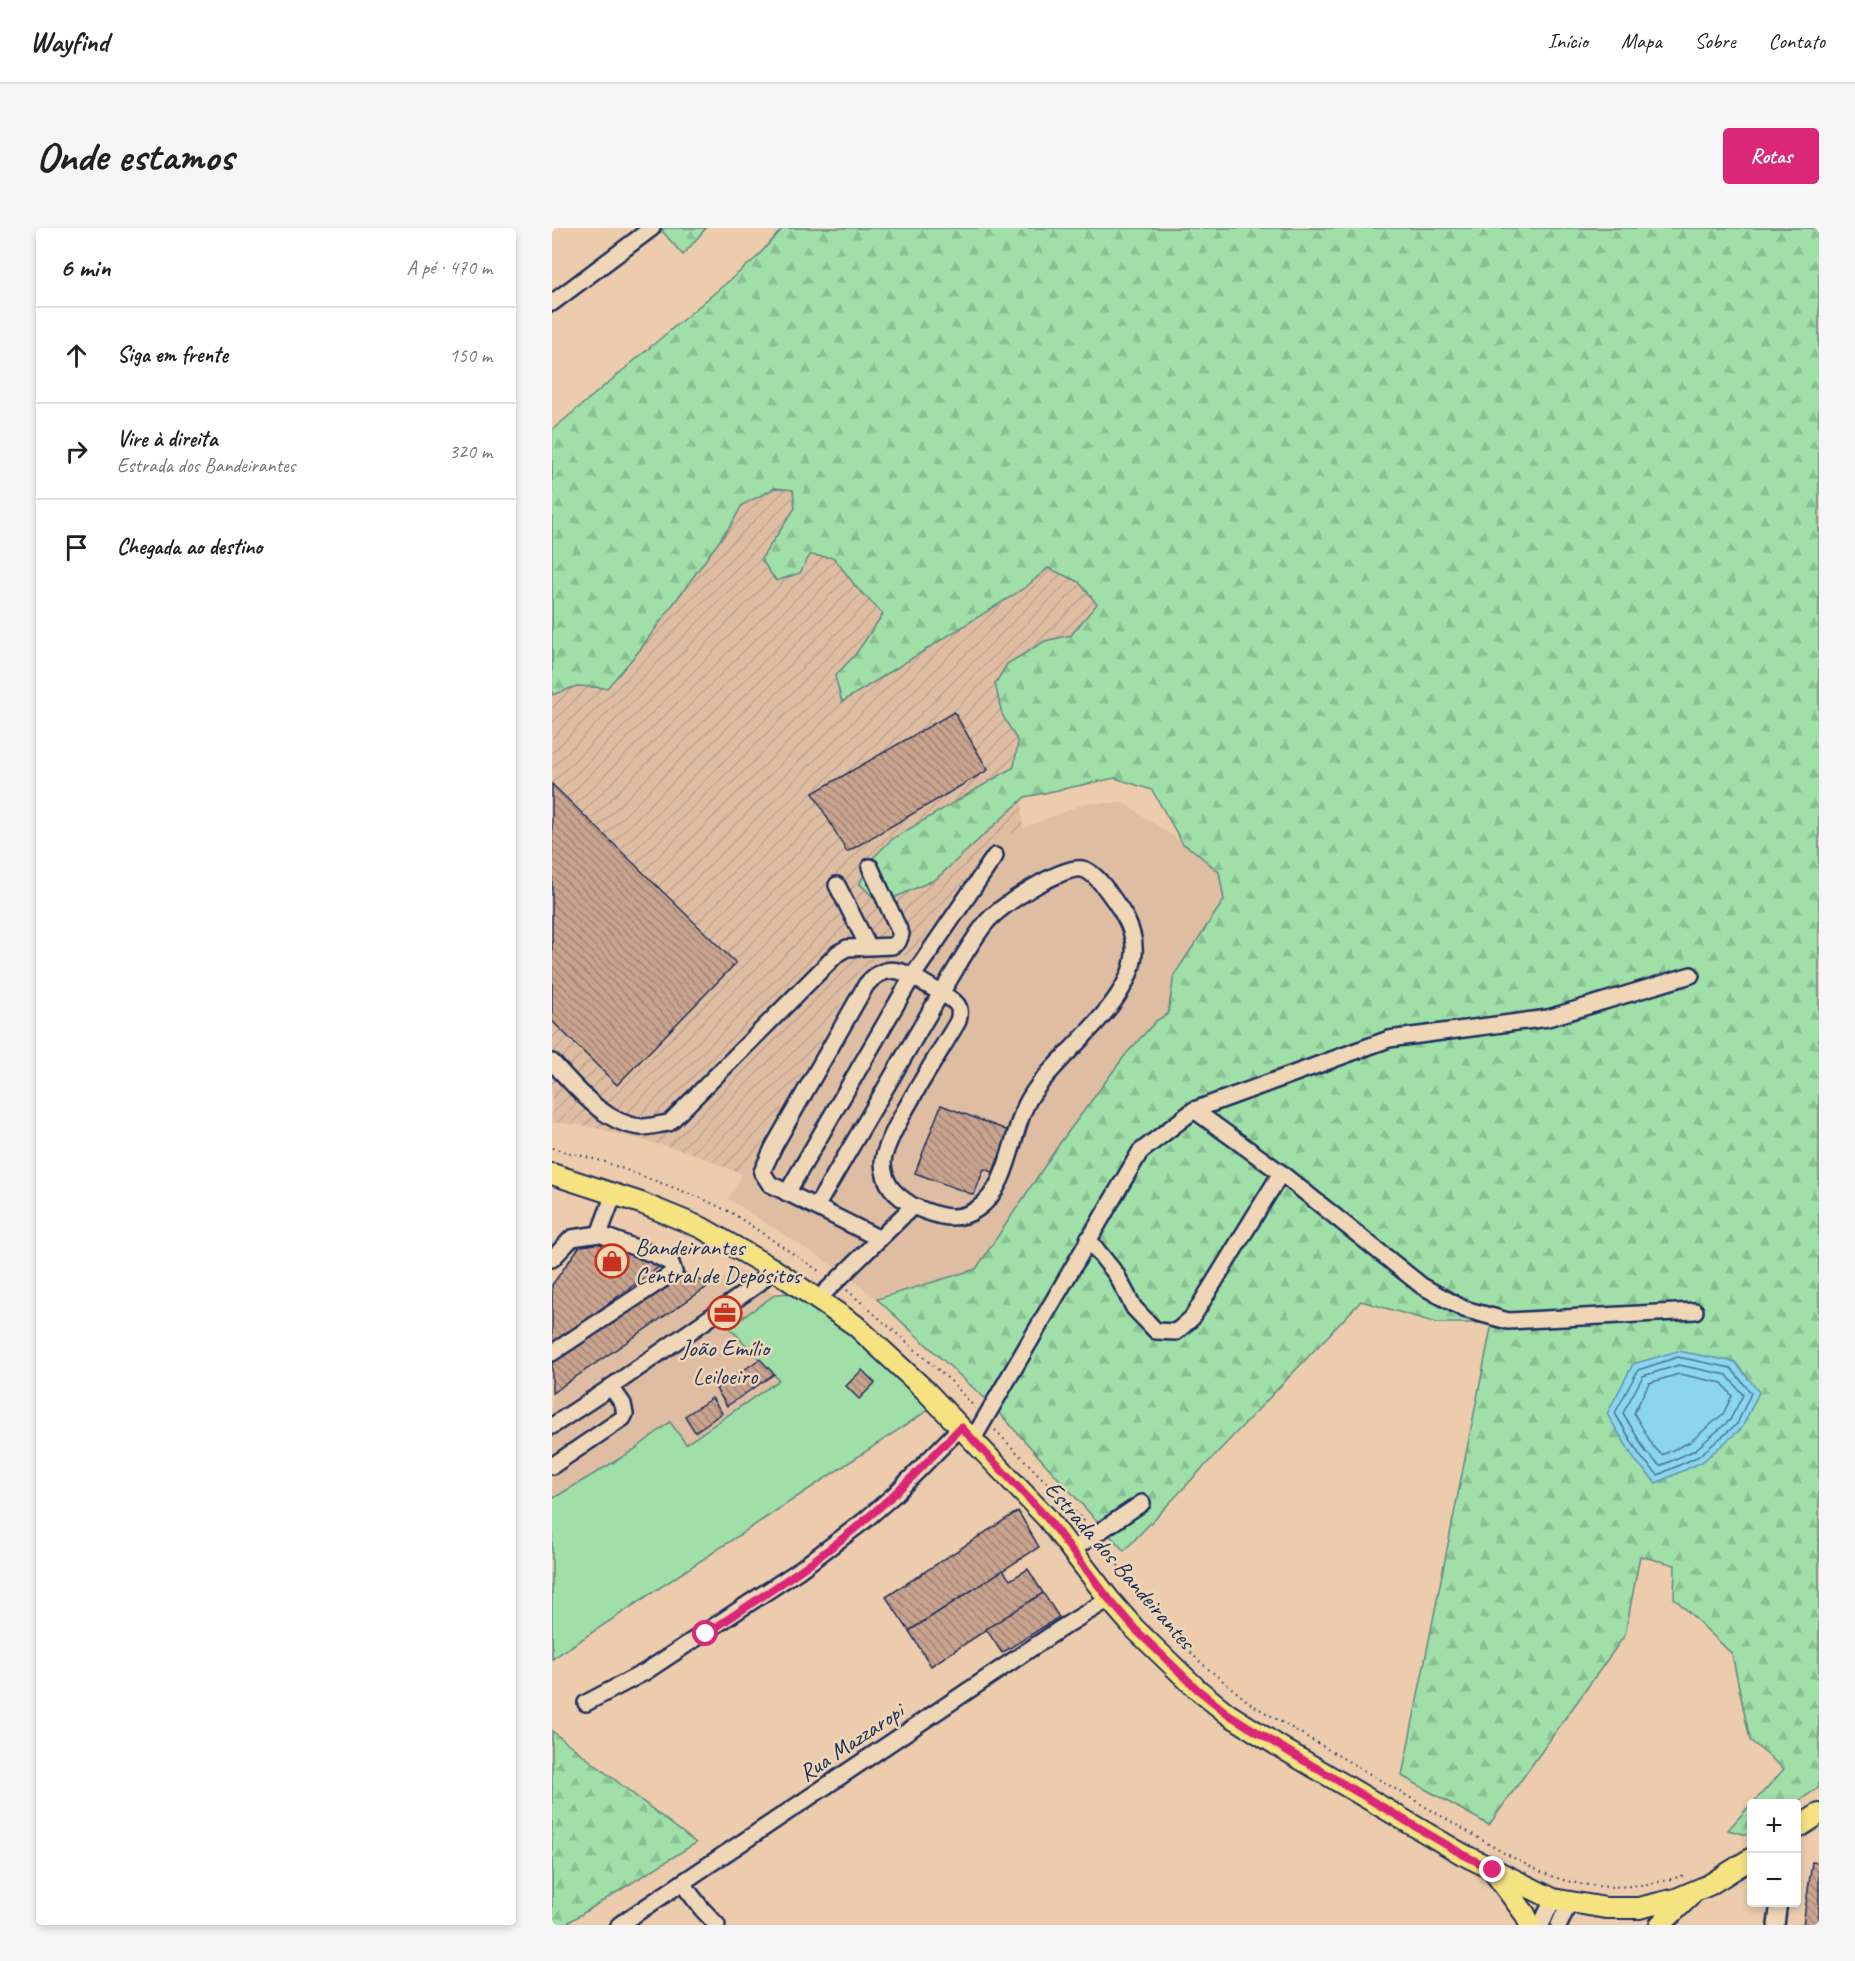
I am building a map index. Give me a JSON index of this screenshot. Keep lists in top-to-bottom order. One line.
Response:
{"streets":{"main road":["Estrada dos Bandeirantes"],"street":["Rua Mazzaropi"]},"crossings":[["Estrada dos Bandeirantes","Rua Mazzaropi"]],"places":{"shop":["Bandeirantes Central de Depósitos"],"office":["João Emílio Leiloeiro"]},"page":{"header":"Wayfind","nav":["Início","Mapa","Sobre","Contato"],"buttons":"Rotas","title":"Onde estamos","heading":["6 min","A pé · 470 m"],"list":[["Siga em frente","150 m"],["Vire à direita","Estrada dos Bandeirantes","320 m"],"Chegada ao destino"],"map_buttons":["+","−"]}}
